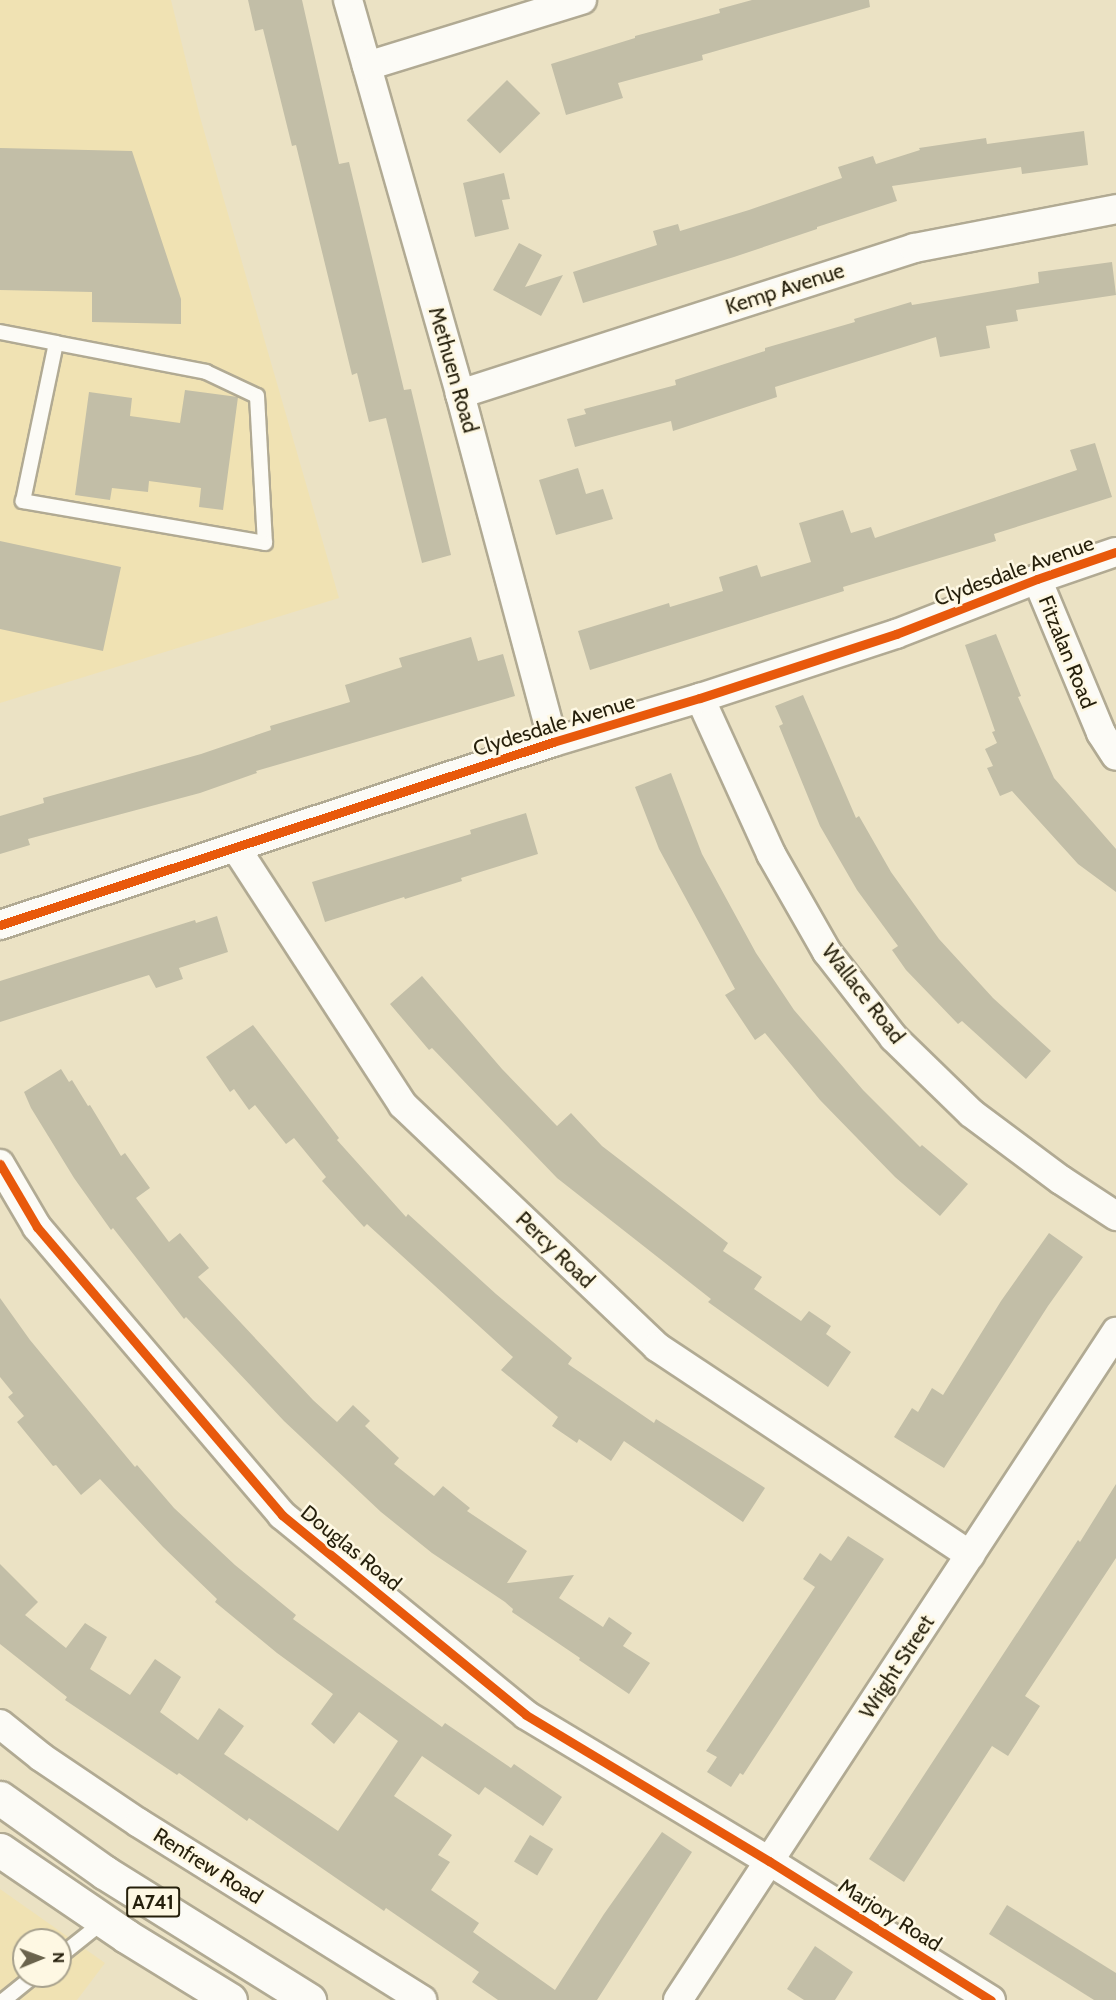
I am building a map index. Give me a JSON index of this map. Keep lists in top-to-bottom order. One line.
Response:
{"streets":{"main road":["A741"],"street":["Kemp Avenue","Methuen Road","Clydesdale Avenue","Fitzalan Road","Wallace Road","Percy Road","Douglas Road","Wright Street","Renfrew Road","Marjory Road"]},"crossings":[["Kemp Avenue","Methuen Road"],["Methuen Road","Clydesdale Avenue"],["Clydesdale Avenue","Fitzalan Road"],["Clydesdale Avenue","Wallace Road"],["Clydesdale Avenue","Percy Road"],["Percy Road","Wright Street"],["Douglas Road","Wright Street"],["Douglas Road","Marjory Road"],["Wright Street","Marjory Road"]],"north":"right"}
